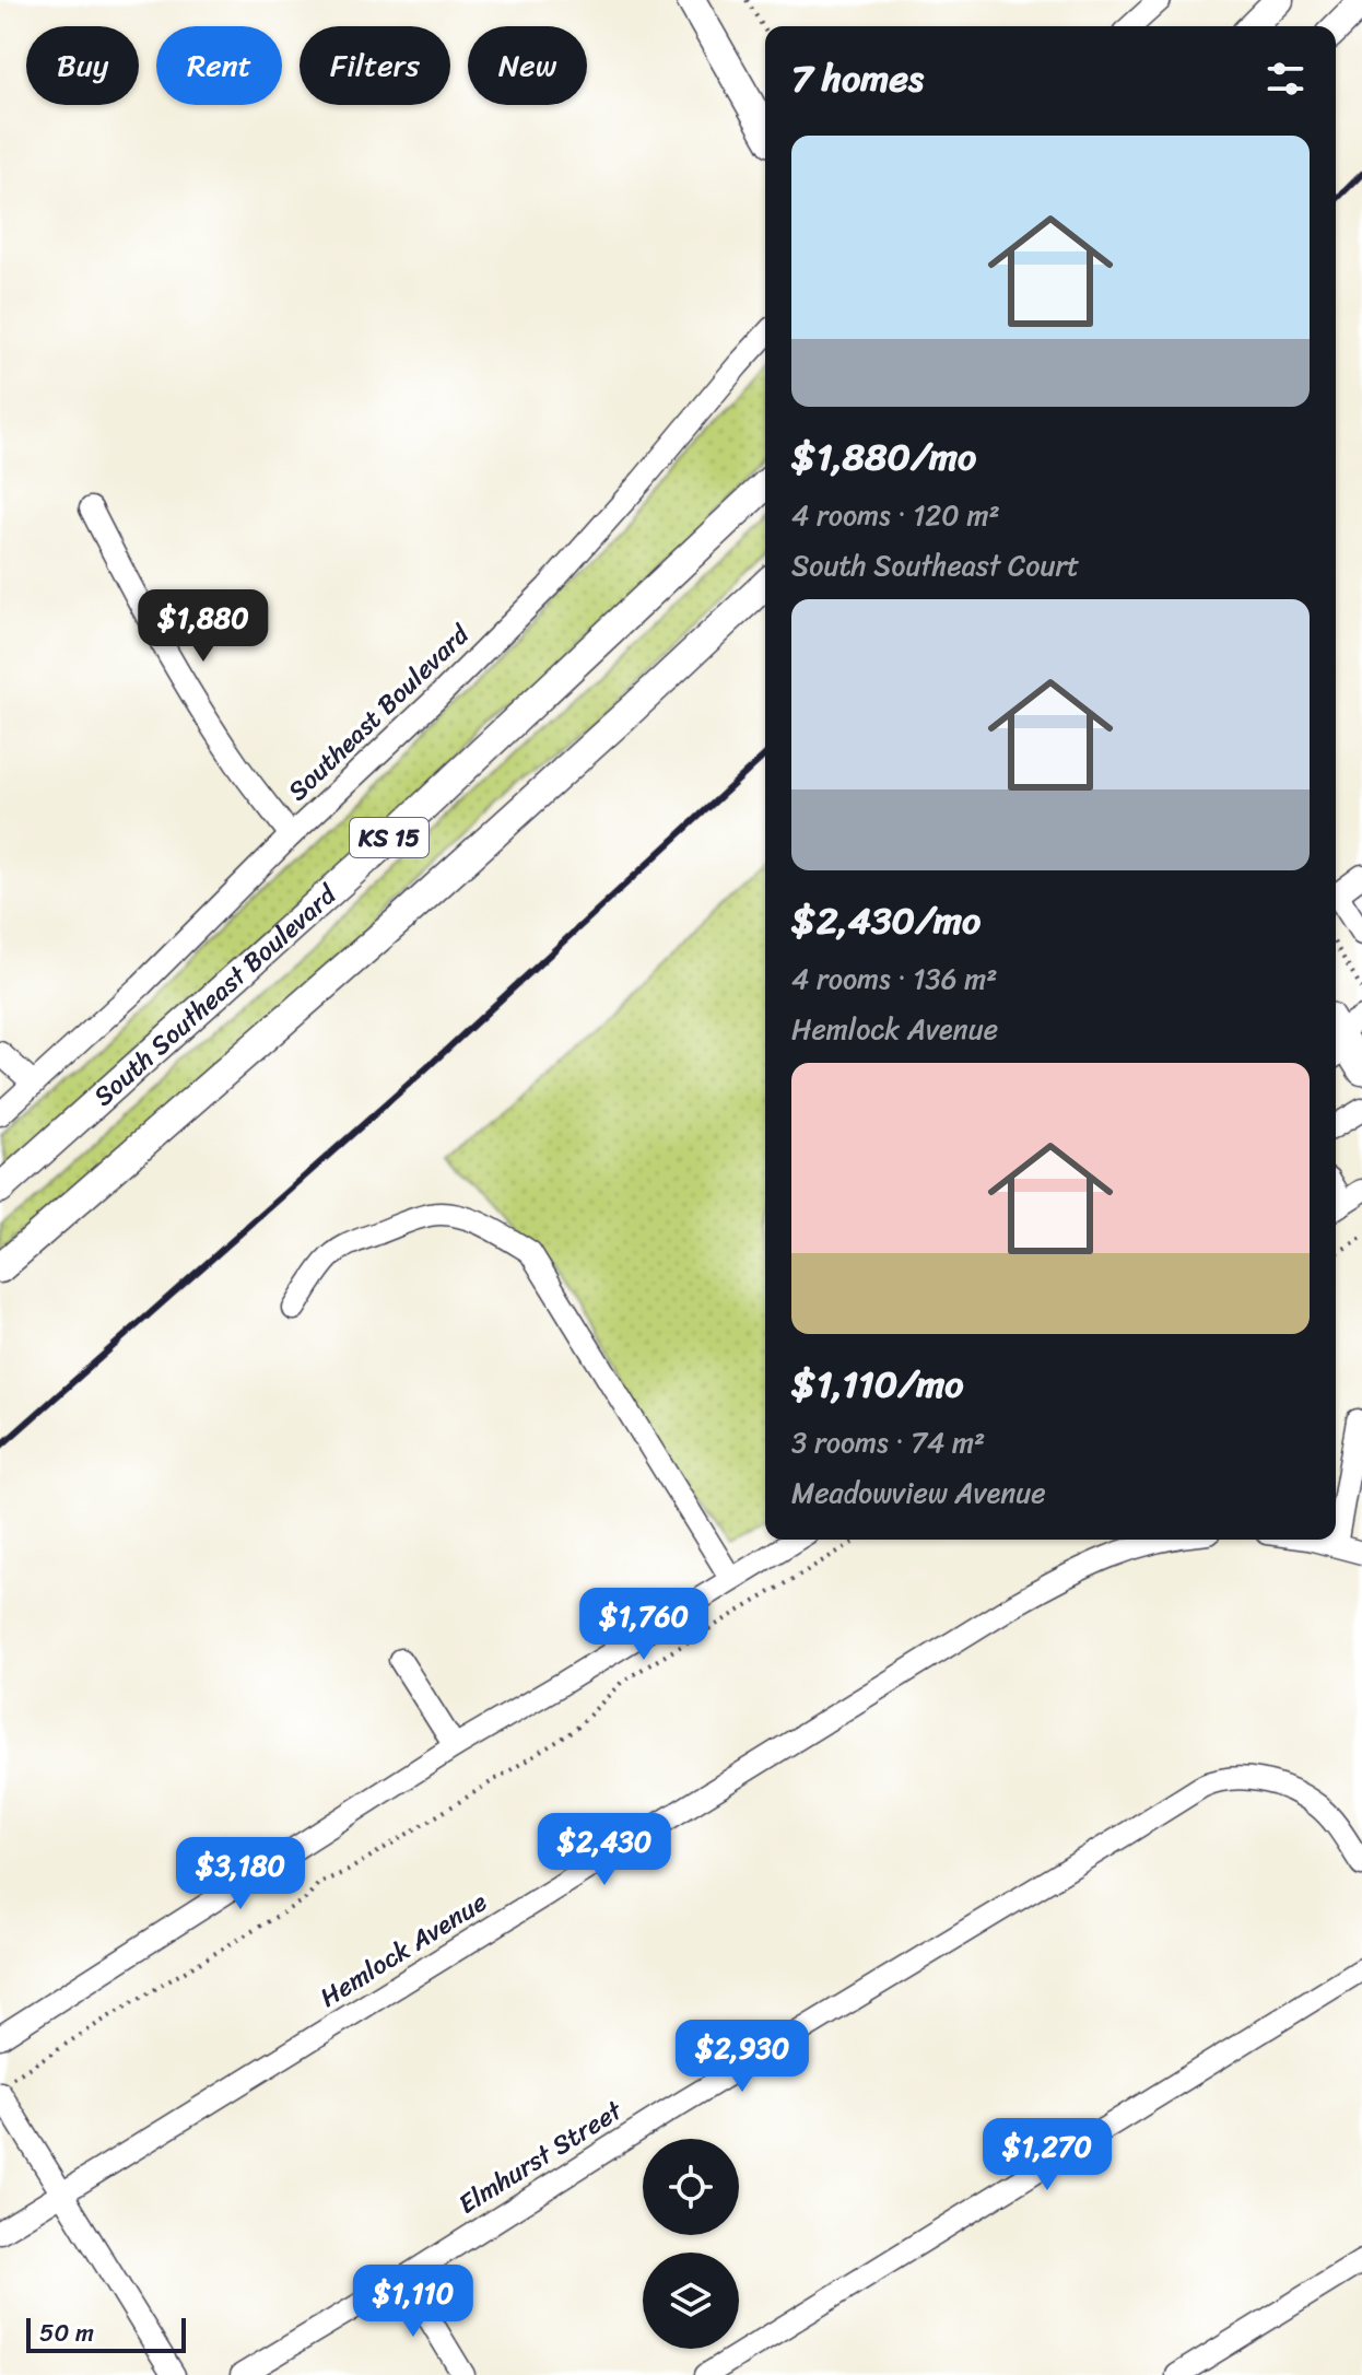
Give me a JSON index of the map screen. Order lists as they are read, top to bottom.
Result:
{
  "streets": {
    "main road": ["KS 15", "South Southeast Boulevard"],
    "street": ["Southeast Boulevard", "Hemlock Avenue", "Elmhurst Street"]
  },
  "scale_bar": "50 m",
  "page": {
    "chip": [
      "Buy",
      "Rent",
      "Filters",
      "New"
    ],
    "heading": "7 homes",
    "list": [
      {
        "name": "$1,880/mo",
        "note": "4 rooms · 120 m² · South Southeast Court"
      },
      {
        "name": "$2,430/mo",
        "note": "4 rooms · 136 m² · Hemlock Avenue"
      },
      {
        "name": "$1,110/mo",
        "note": "3 rooms · 74 m² · Meadowview Avenue"
      }
    ],
    "price": [
      "$1,880",
      "$1,760",
      "$2,430",
      "$3,180",
      "$2,930",
      "$1,270",
      "$1,110"
    ],
    "scale": "50 m"
  }
}
